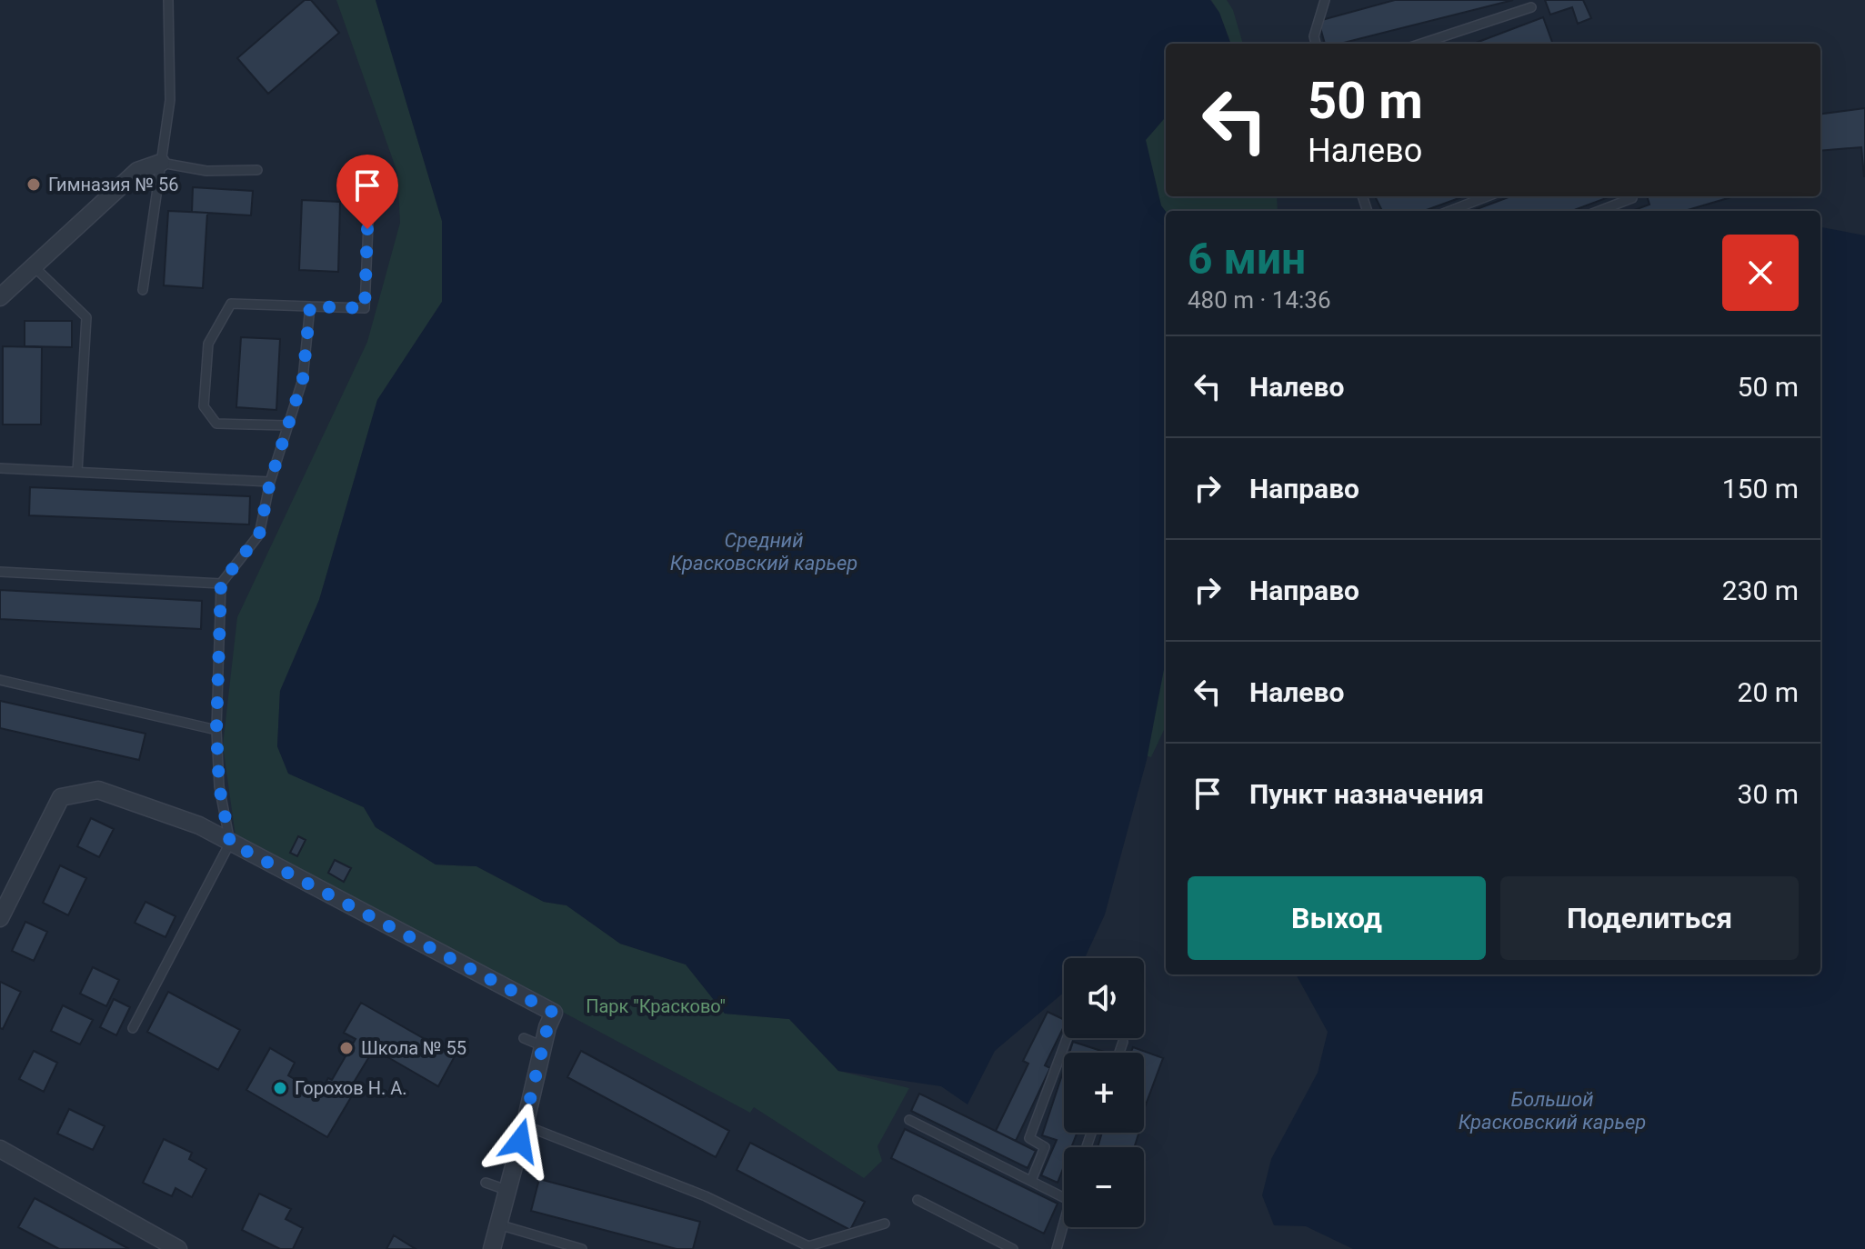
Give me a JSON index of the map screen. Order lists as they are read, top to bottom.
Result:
{
  "water": ["Средний Красковский карьер", "Большой Красковский карьер"],
  "parks": ["Парк \"Красково\""],
  "places": ["Гимназия № 56", "Школа № 55", "Горохов Н. А."],
  "page": {
    "turn": ["50 m", "Налево"],
    "heading": ["6 мин", "480 m · 14:36"],
    "list": [
      {
        "name": "Налево",
        "value": "50 m"
      },
      {
        "name": "Направо",
        "value": "150 m"
      },
      {
        "name": "Направо",
        "value": "230 m"
      },
      {
        "name": "Налево",
        "value": "20 m"
      },
      {
        "name": "Пункт назначения",
        "value": "30 m"
      }
    ],
    "buttons": ["Выход", "Поделиться"],
    "map_buttons": ["+", "−"]
  }
}
